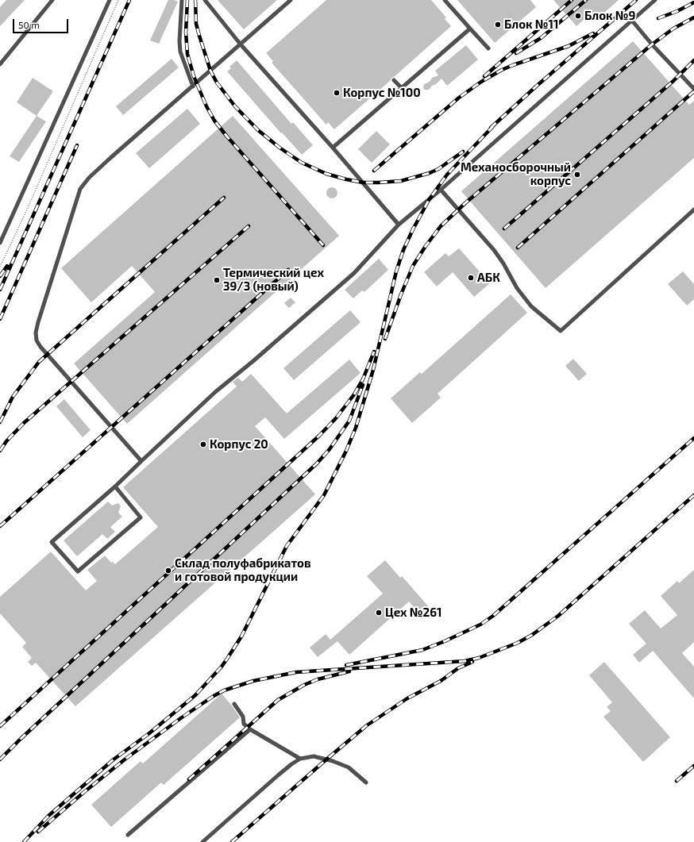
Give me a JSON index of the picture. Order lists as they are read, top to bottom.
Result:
{
  "places": [
    "Блок №9",
    "Блок №11",
    "Корпус №100",
    "Механосборочный корпус",
    "АБК",
    "Термический цех 39/3 (новый)",
    "Корпус 20",
    "Склад полуфабрикатов и готовой продукции",
    "Цех №261"
  ],
  "scale_bar": "50 m"
}
